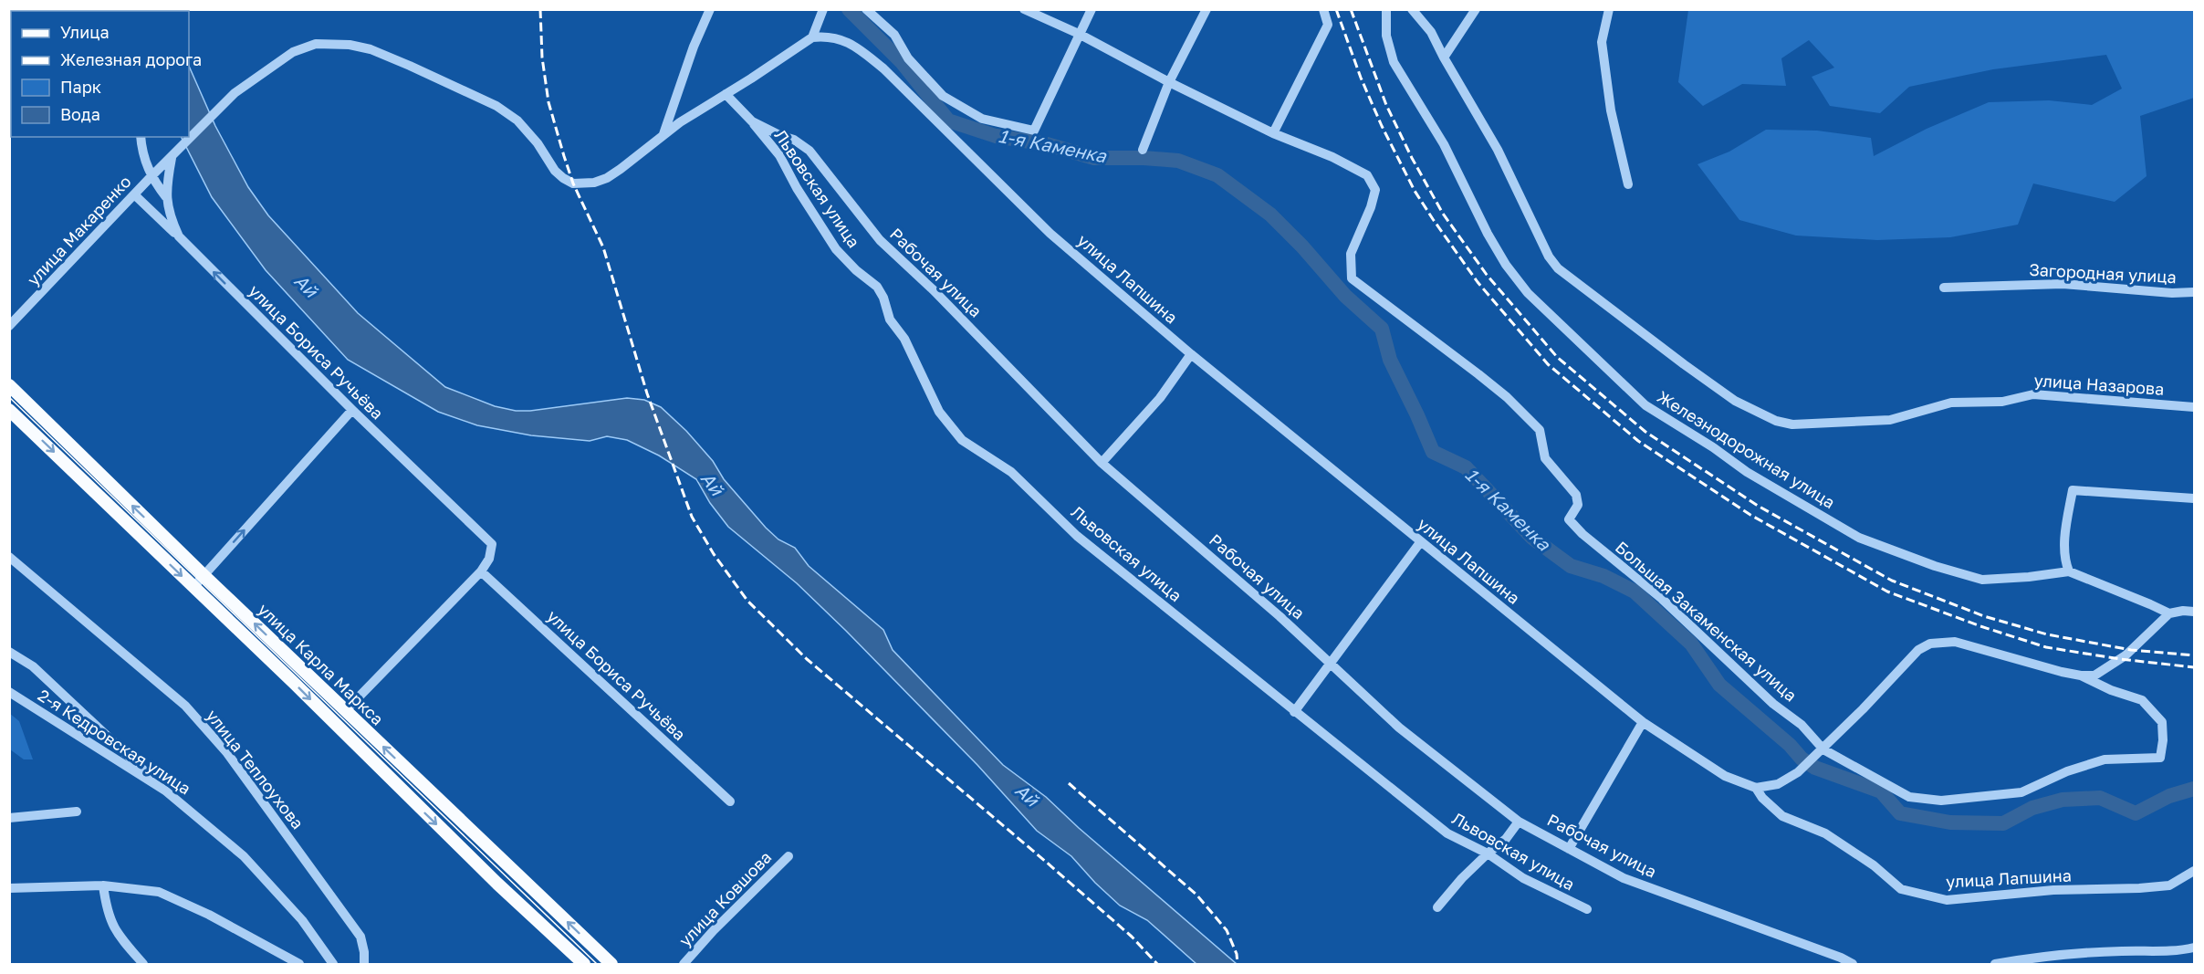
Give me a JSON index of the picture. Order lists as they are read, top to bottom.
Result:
{
  "streets": {
    "main road": ["улица Карла Маркса"],
    "street": [
      "Львовская улица",
      "улица Макаренко",
      "Рабочая улица",
      "Загородная улица",
      "улица Лапшина",
      "улица Бориса Ручьёва",
      "улица Назарова",
      "Железнодорожная улица",
      "Большая Закаменская улица",
      "2-я Кедровская улица",
      "улица Теплоухова",
      "улица Ковшова"
    ]
  },
  "crossings": [
    ["Львовская улица", "Рабочая улица"],
    ["улица Макаренко", "Рабочая улица"],
    ["улица Макаренко", "улица Лапшина"],
    ["улица Макаренко", "улица Бориса Ручьёва"]
  ],
  "water": ["1-я Каменка", "Ай"],
  "legend": [
    "Улица",
    "Железная дорога",
    "Парк",
    "Вода"
  ]
}
